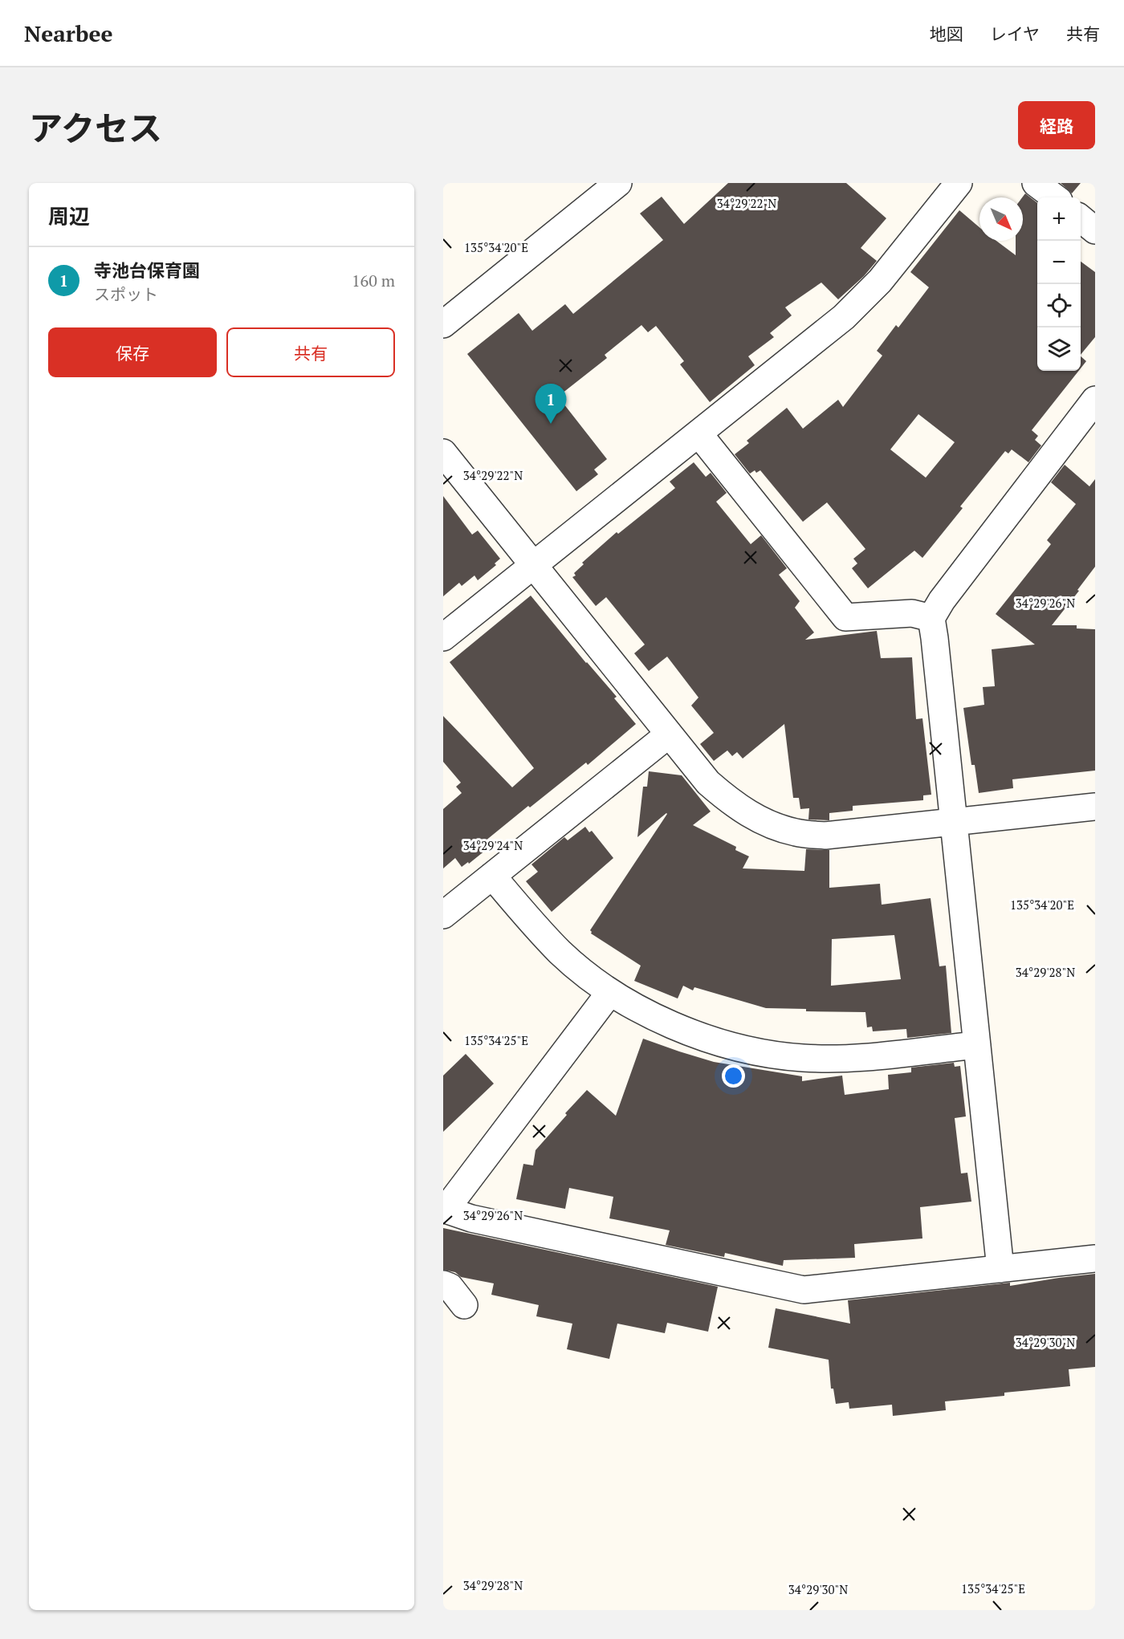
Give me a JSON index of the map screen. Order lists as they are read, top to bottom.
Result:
{
  "north": "bottom right",
  "page": {
    "header": "Nearbee",
    "nav": ["地図", "レイヤ", "共有"],
    "title": "アクセス",
    "buttons": [
      "経路",
      ["保存", "共有"]
    ],
    "heading": "周辺",
    "map_buttons": ["+", "−"],
    "list": [
      {
        "mark": "1",
        "name": "寺池台保育園",
        "note": "スポット",
        "value": "160 m"
      }
    ],
    "pins": "1"
  },
  "coordinates": [
    "34°29'22\"N",
    "135°34'20\"E",
    "34°29'26\"N",
    "34°29'24\"N",
    "34°29'28\"N",
    "135°34'25\"E",
    "34°29'30\"N"
  ]
}
